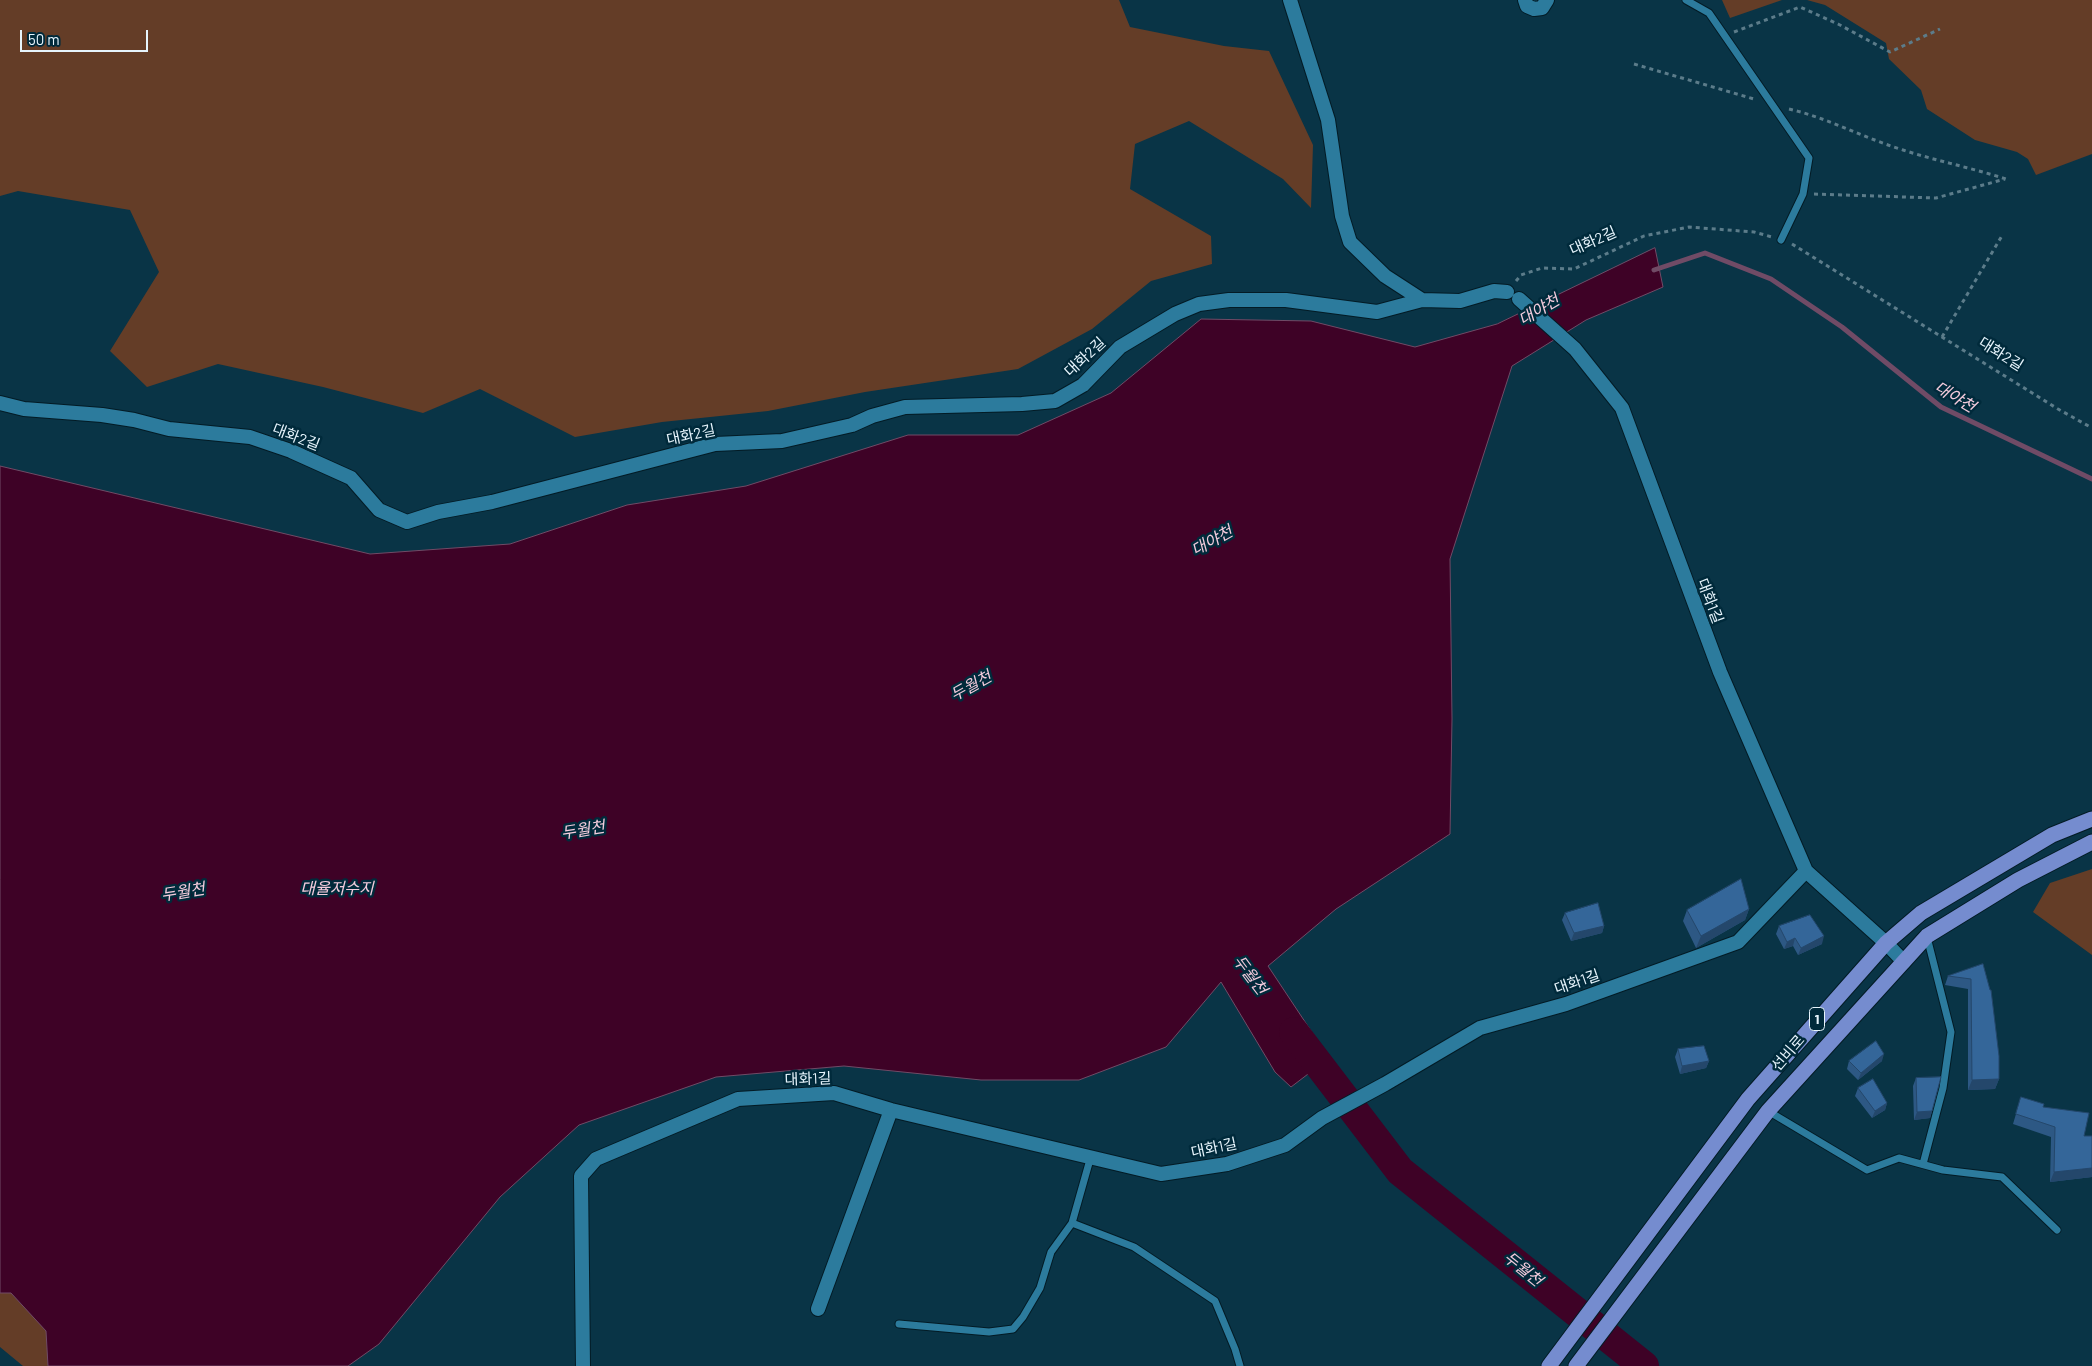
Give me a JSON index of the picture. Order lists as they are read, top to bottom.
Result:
{
  "streets": {
    "main road": ["1", "선비로"],
    "street": ["대화2길", "대화1길"]
  },
  "crossings": [
    ["대화2길", "대화1길"],
    ["대화1길", "선비로"]
  ],
  "water": ["대야천", "두월천", "대율저수지"],
  "scale_bar": "50 m"
}
